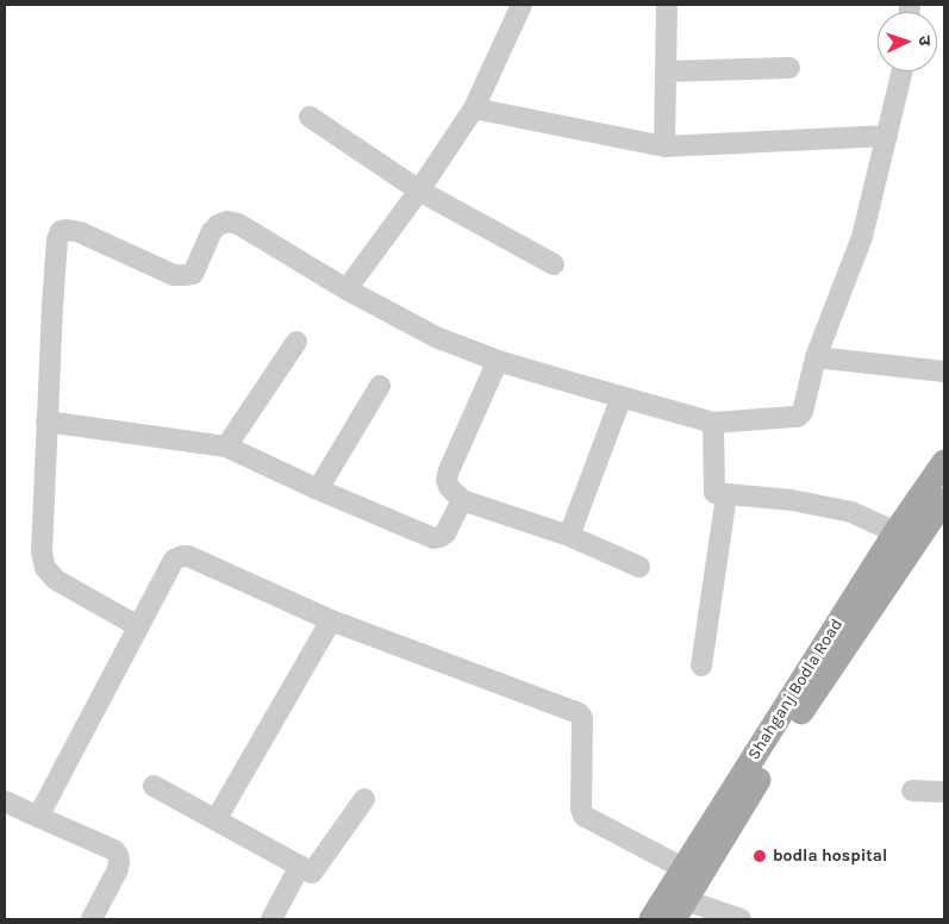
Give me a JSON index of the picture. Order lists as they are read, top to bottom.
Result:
{
  "streets": {
    "main road": ["Shahganj Bodla Road"]
  },
  "places": ["bodla hospital"],
  "north": "right"
}
